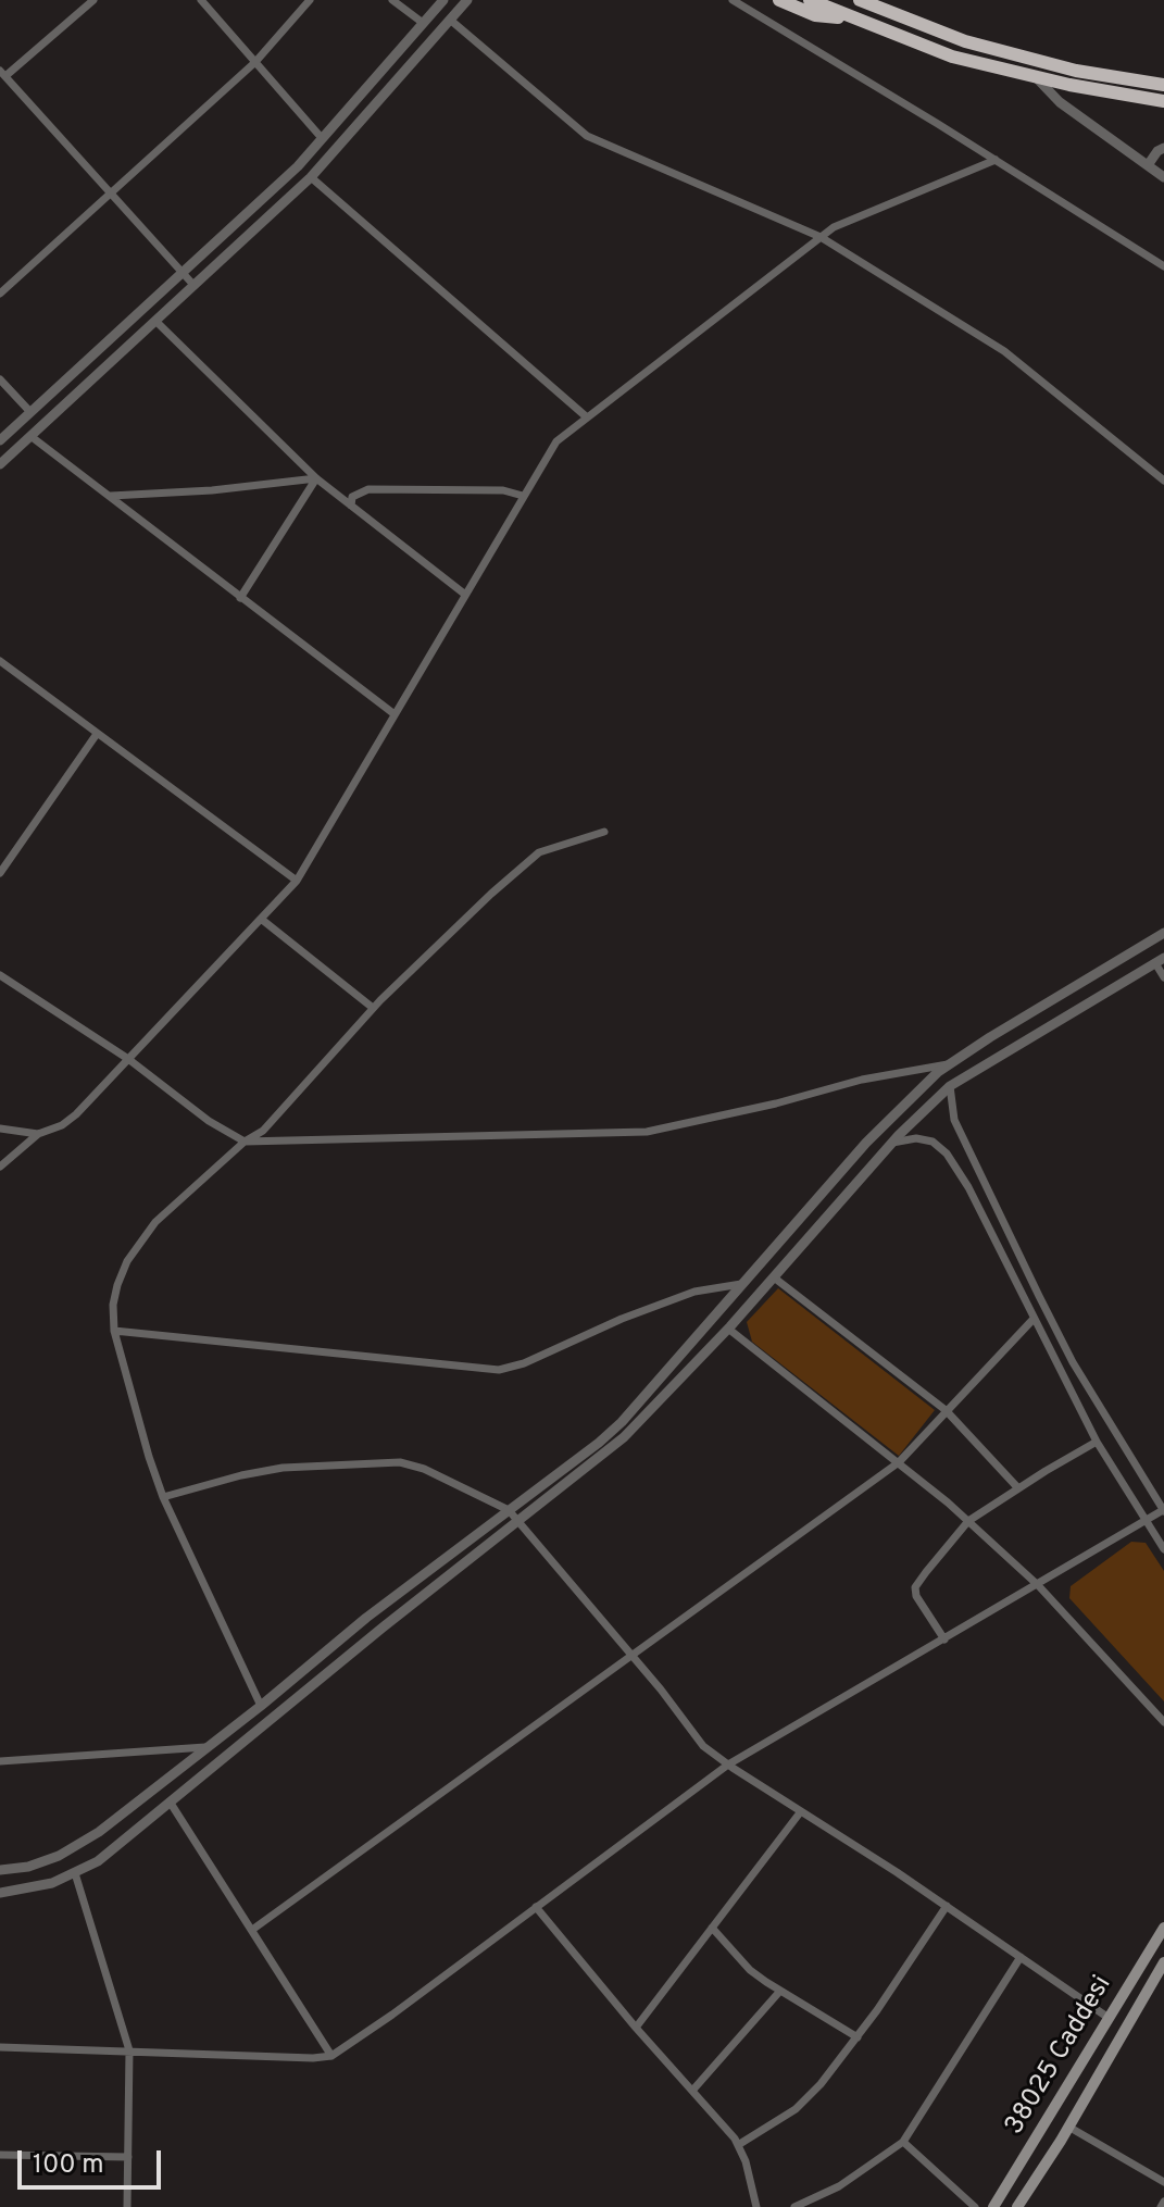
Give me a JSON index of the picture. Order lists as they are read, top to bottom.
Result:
{
  "streets": {
    "main road": ["38025 Caddesi"]
  },
  "scale_bar": "100 m"
}
